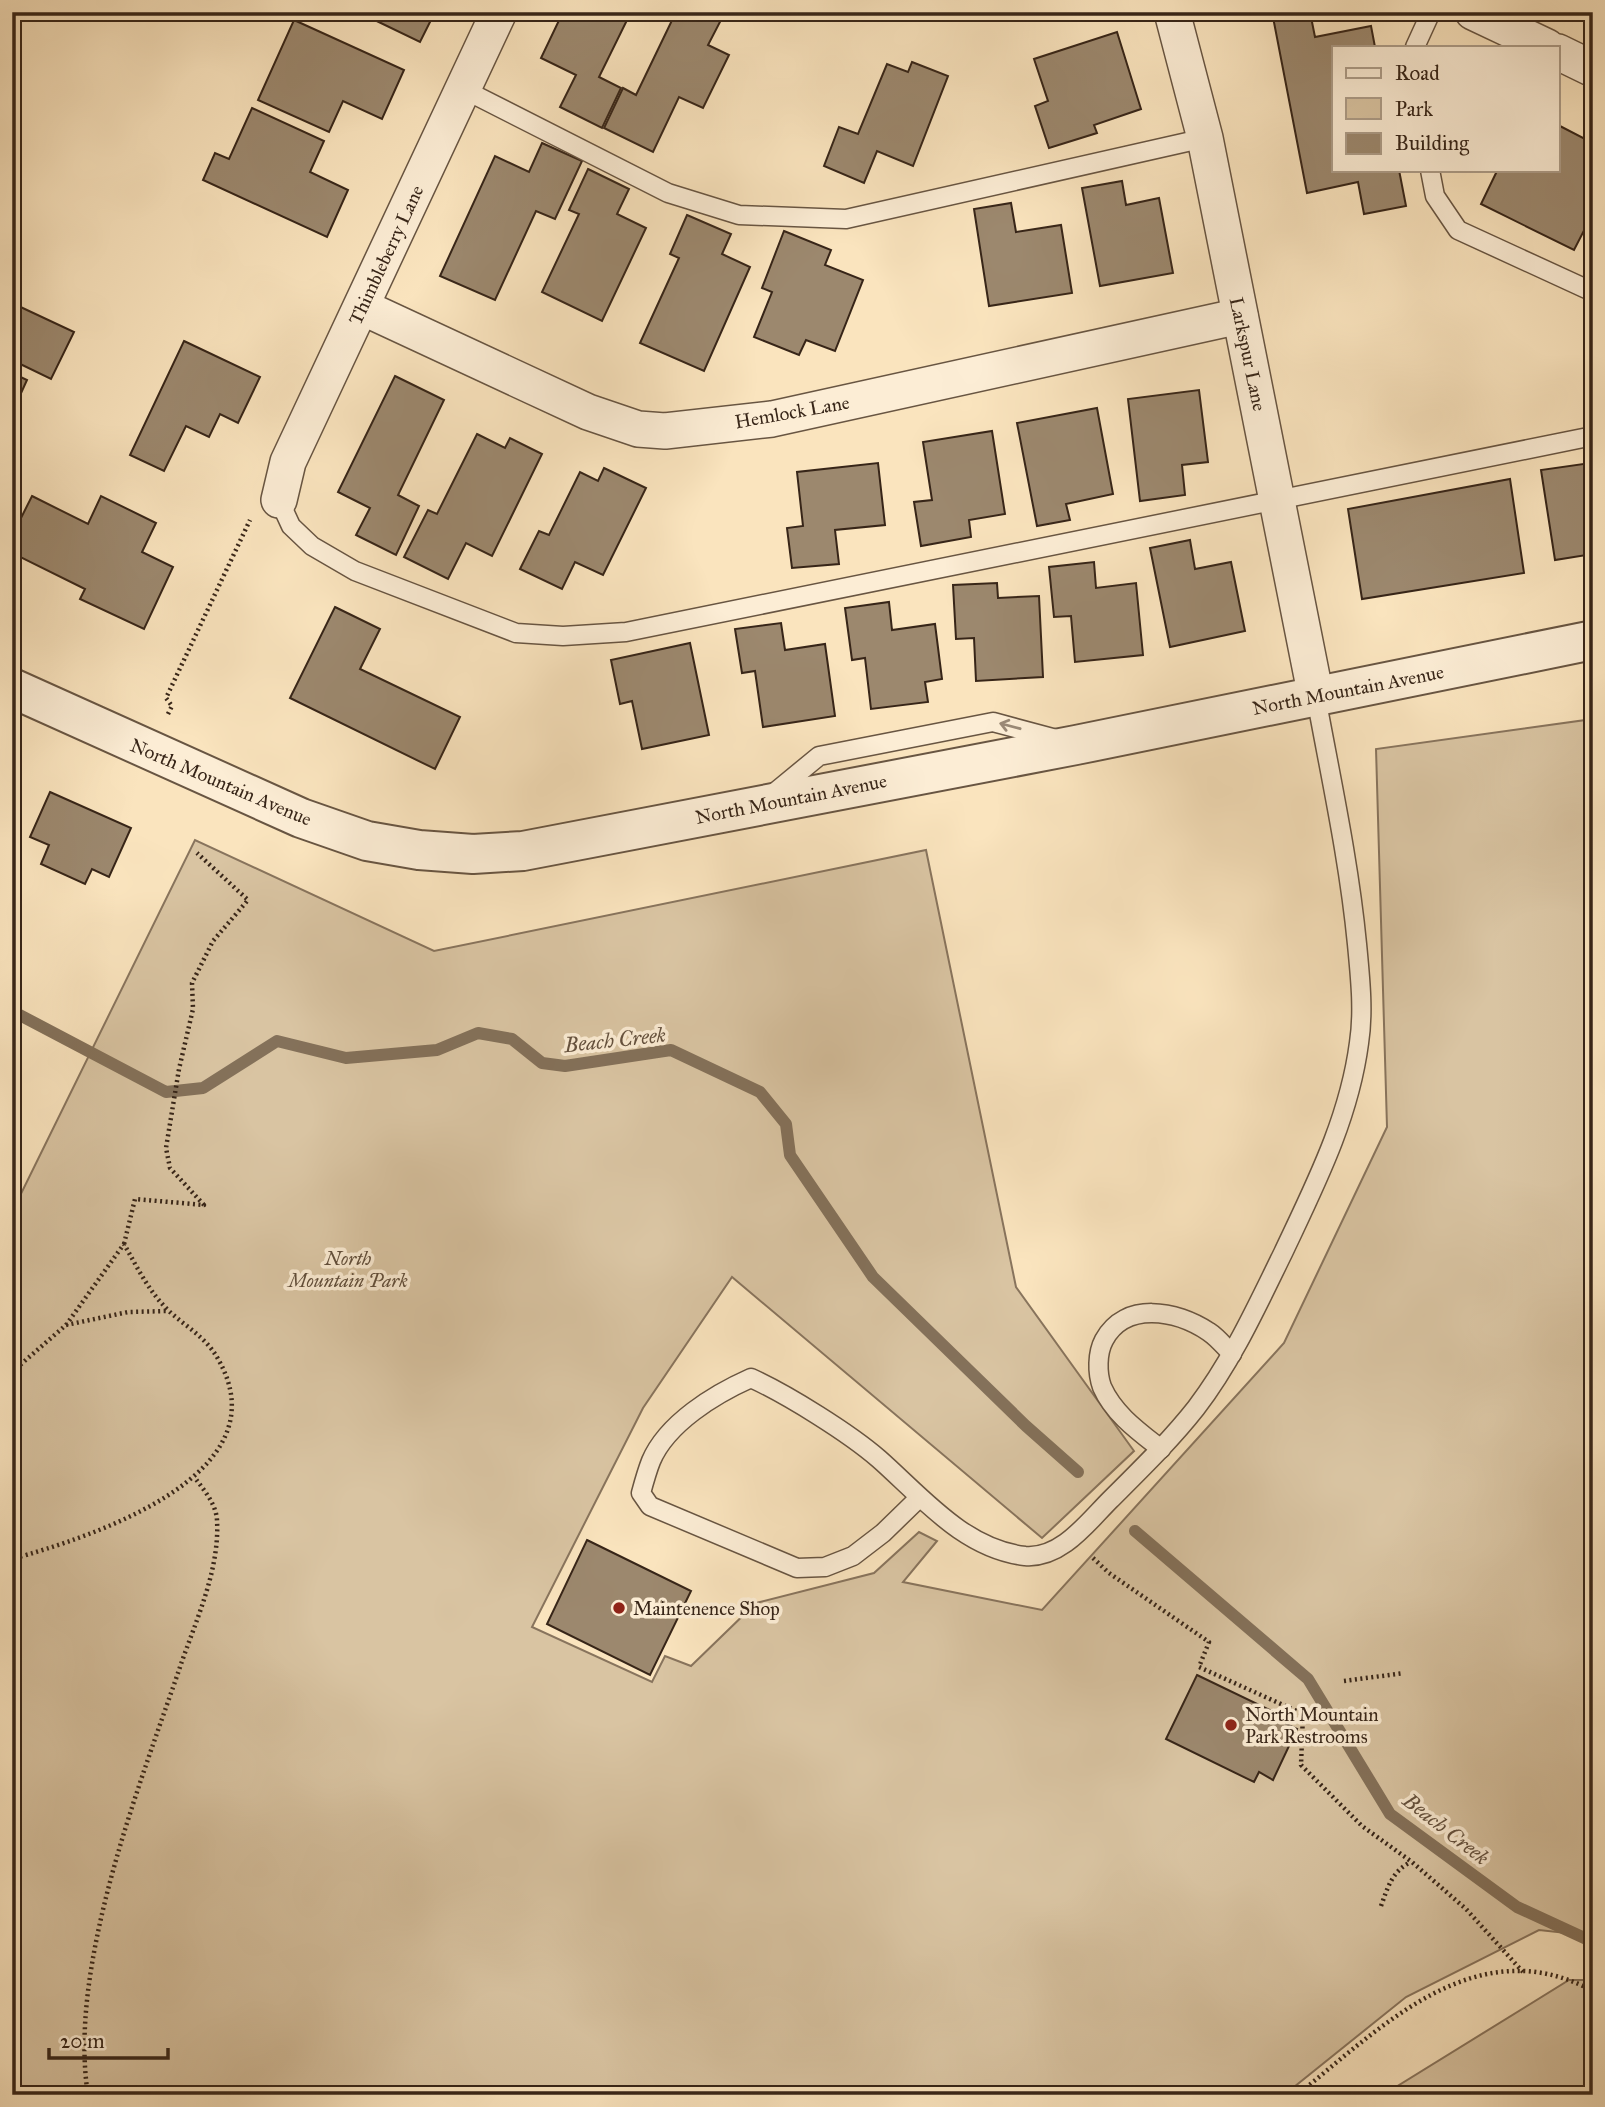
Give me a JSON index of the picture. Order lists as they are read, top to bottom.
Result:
{
  "streets": {
    "street": [
      "Thimbleberry Lane",
      "Larkspur Lane",
      "Hemlock Lane",
      "North Mountain Avenue"
    ]
  },
  "crossings": [
    ["Thimbleberry Lane", "Hemlock Lane"],
    ["Larkspur Lane", "Hemlock Lane"],
    ["Larkspur Lane", "North Mountain Avenue"]
  ],
  "water": ["Beach Creek"],
  "parks": ["North Mountain Park"],
  "places": ["Maintenence Shop", "North Mountain Park Restrooms"],
  "legend": ["Road", "Park", "Building"],
  "scale_bar": "20 m"
}
